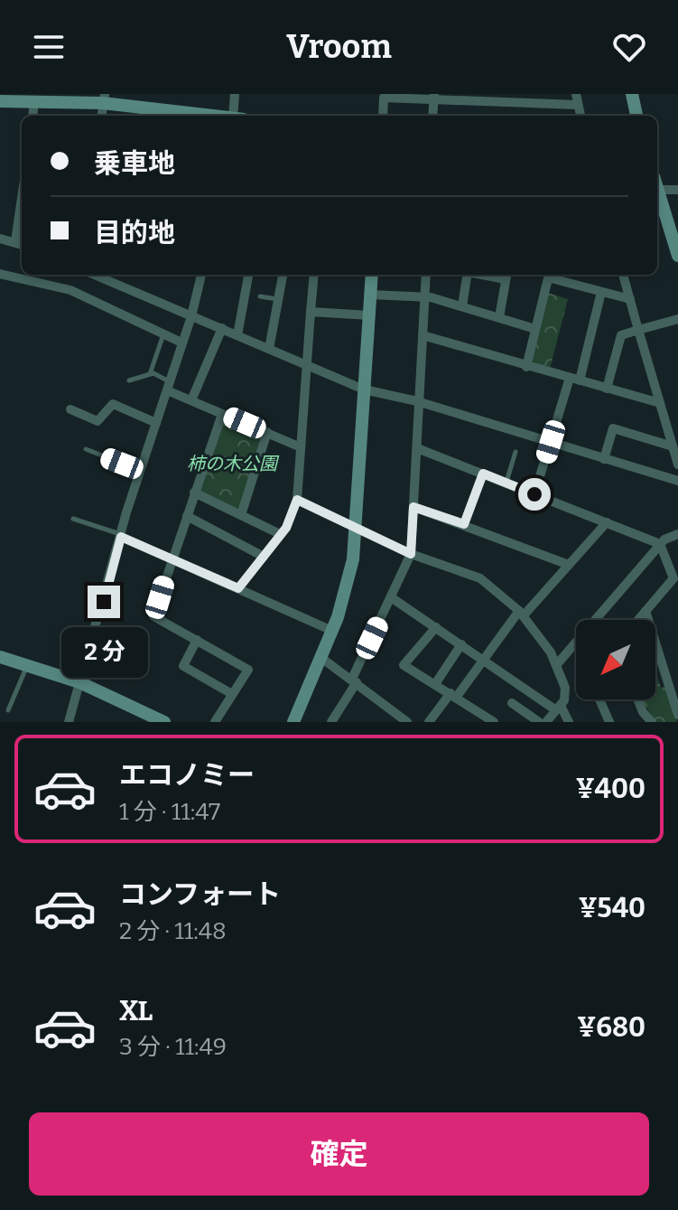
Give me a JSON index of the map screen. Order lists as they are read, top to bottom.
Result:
{
  "parks": ["柿の木公園"],
  "north": "bottom left",
  "page": {
    "header": "Vroom",
    "banner": ["乗車地", "目的地"],
    "bubble": "2 分",
    "list": [
      {
        "name": "エコノミー",
        "note": "1 分 · 11:47",
        "value": "¥400"
      },
      {
        "name": "コンフォート",
        "note": "2 分 · 11:48",
        "value": "¥540"
      },
      {
        "name": "XL",
        "note": "3 分 · 11:49",
        "value": "¥680"
      }
    ],
    "buttons": "確定"
  }
}
